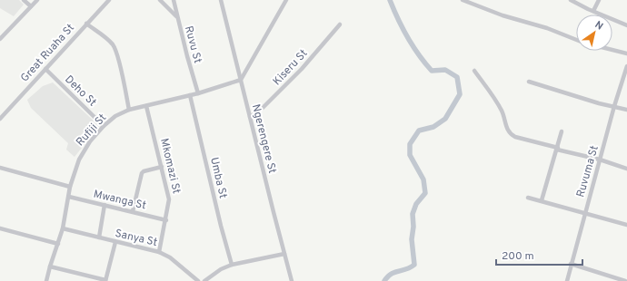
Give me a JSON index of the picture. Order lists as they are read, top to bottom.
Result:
{
  "streets": {
    "street": [
      "Ruvu St",
      "Great Ruaha St",
      "Kiseru St",
      "Deho St",
      "Rufiji St",
      "Ngerengere St",
      "Mkomazi St",
      "Ruvuma St",
      "Umba St",
      "Mwanga St",
      "Sanya St"
    ]
  },
  "crossings": [
    ["Ruvu St", "Rufiji St"],
    ["Great Ruaha St", "Deho St"],
    ["Kiseru St", "Ngerengere St"],
    ["Deho St", "Rufiji St"],
    ["Rufiji St", "Ngerengere St"],
    ["Rufiji St", "Mkomazi St"],
    ["Rufiji St", "Umba St"],
    ["Rufiji St", "Mwanga St"],
    ["Rufiji St", "Sanya St"],
    ["Mkomazi St", "Mwanga St"],
    ["Mkomazi St", "Sanya St"]
  ],
  "scale_bar": "200 m",
  "north": "top right"
}
